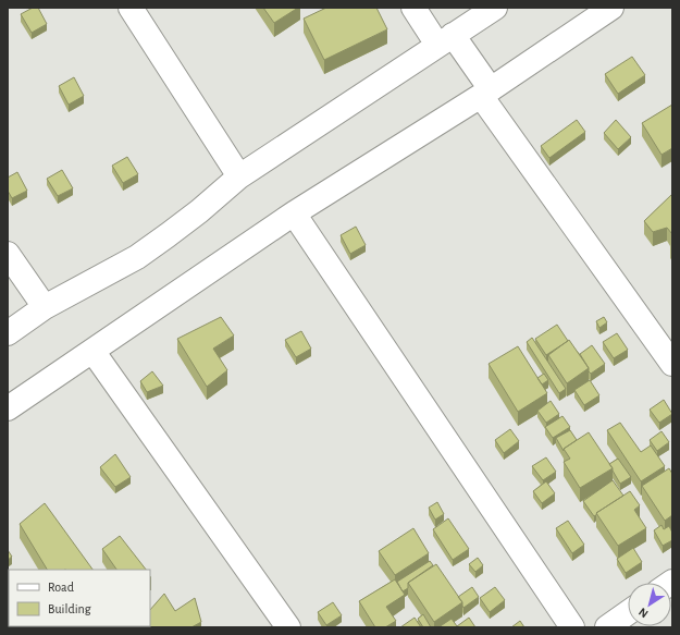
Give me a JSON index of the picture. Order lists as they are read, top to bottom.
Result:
{
  "legend": ["Road", "Building"],
  "north": "bottom left"
}
